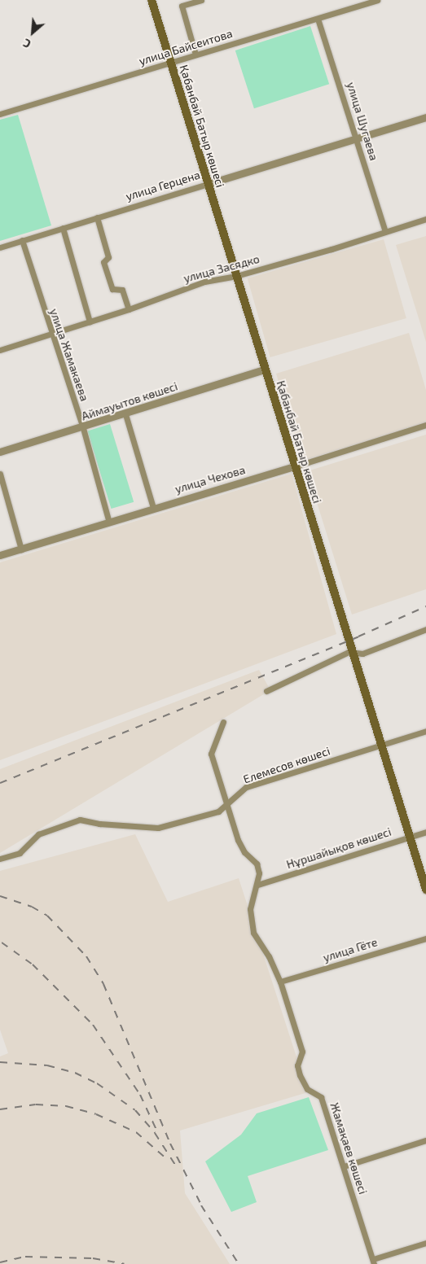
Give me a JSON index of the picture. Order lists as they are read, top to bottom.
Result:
{
  "streets": {
    "main road": ["Қабанбай Батыр көшесі"],
    "street": [
      "улица Байсеитова",
      "улица Шугаева",
      "улица Герцена",
      "улица Засядко",
      "улица Жамакаева",
      "Аймауытов көшесі",
      "улица Чехова",
      "Елемесов көшесі",
      "Нұршайықов көшесі",
      "улица Гёте",
      "Жамақаев көшесі"
    ]
  },
  "crossings": [
    ["улица Байсеитова", "улица Шугаева"],
    ["улица Байсеитова", "Қабанбай Батыр көшесі"],
    ["улица Шугаева", "улица Герцена"],
    ["улица Шугаева", "улица Засядко"],
    ["Қабанбай Батыр көшесі", "улица Герцена"],
    ["Қабанбай Батыр көшесі", "улица Засядко"],
    ["Қабанбай Батыр көшесі", "Аймауытов көшесі"],
    ["Қабанбай Батыр көшесі", "улица Чехова"],
    ["Қабанбай Батыр көшесі", "Елемесов көшесі"],
    ["Қабанбай Батыр көшесі", "Нұршайықов көшесі"],
    ["улица Герцена", "улица Жамакаева"],
    ["улица Засядко", "улица Жамакаева"],
    ["улица Жамакаева", "Аймауытов көшесі"],
    ["улица Жамакаева", "улица Чехова"],
    ["Елемесов көшесі", "Жамақаев көшесі"],
    ["Нұршайықов көшесі", "Жамақаев көшесі"],
    ["улица Гёте", "Жамақаев көшесі"]
  ],
  "north": "bottom left"
}
